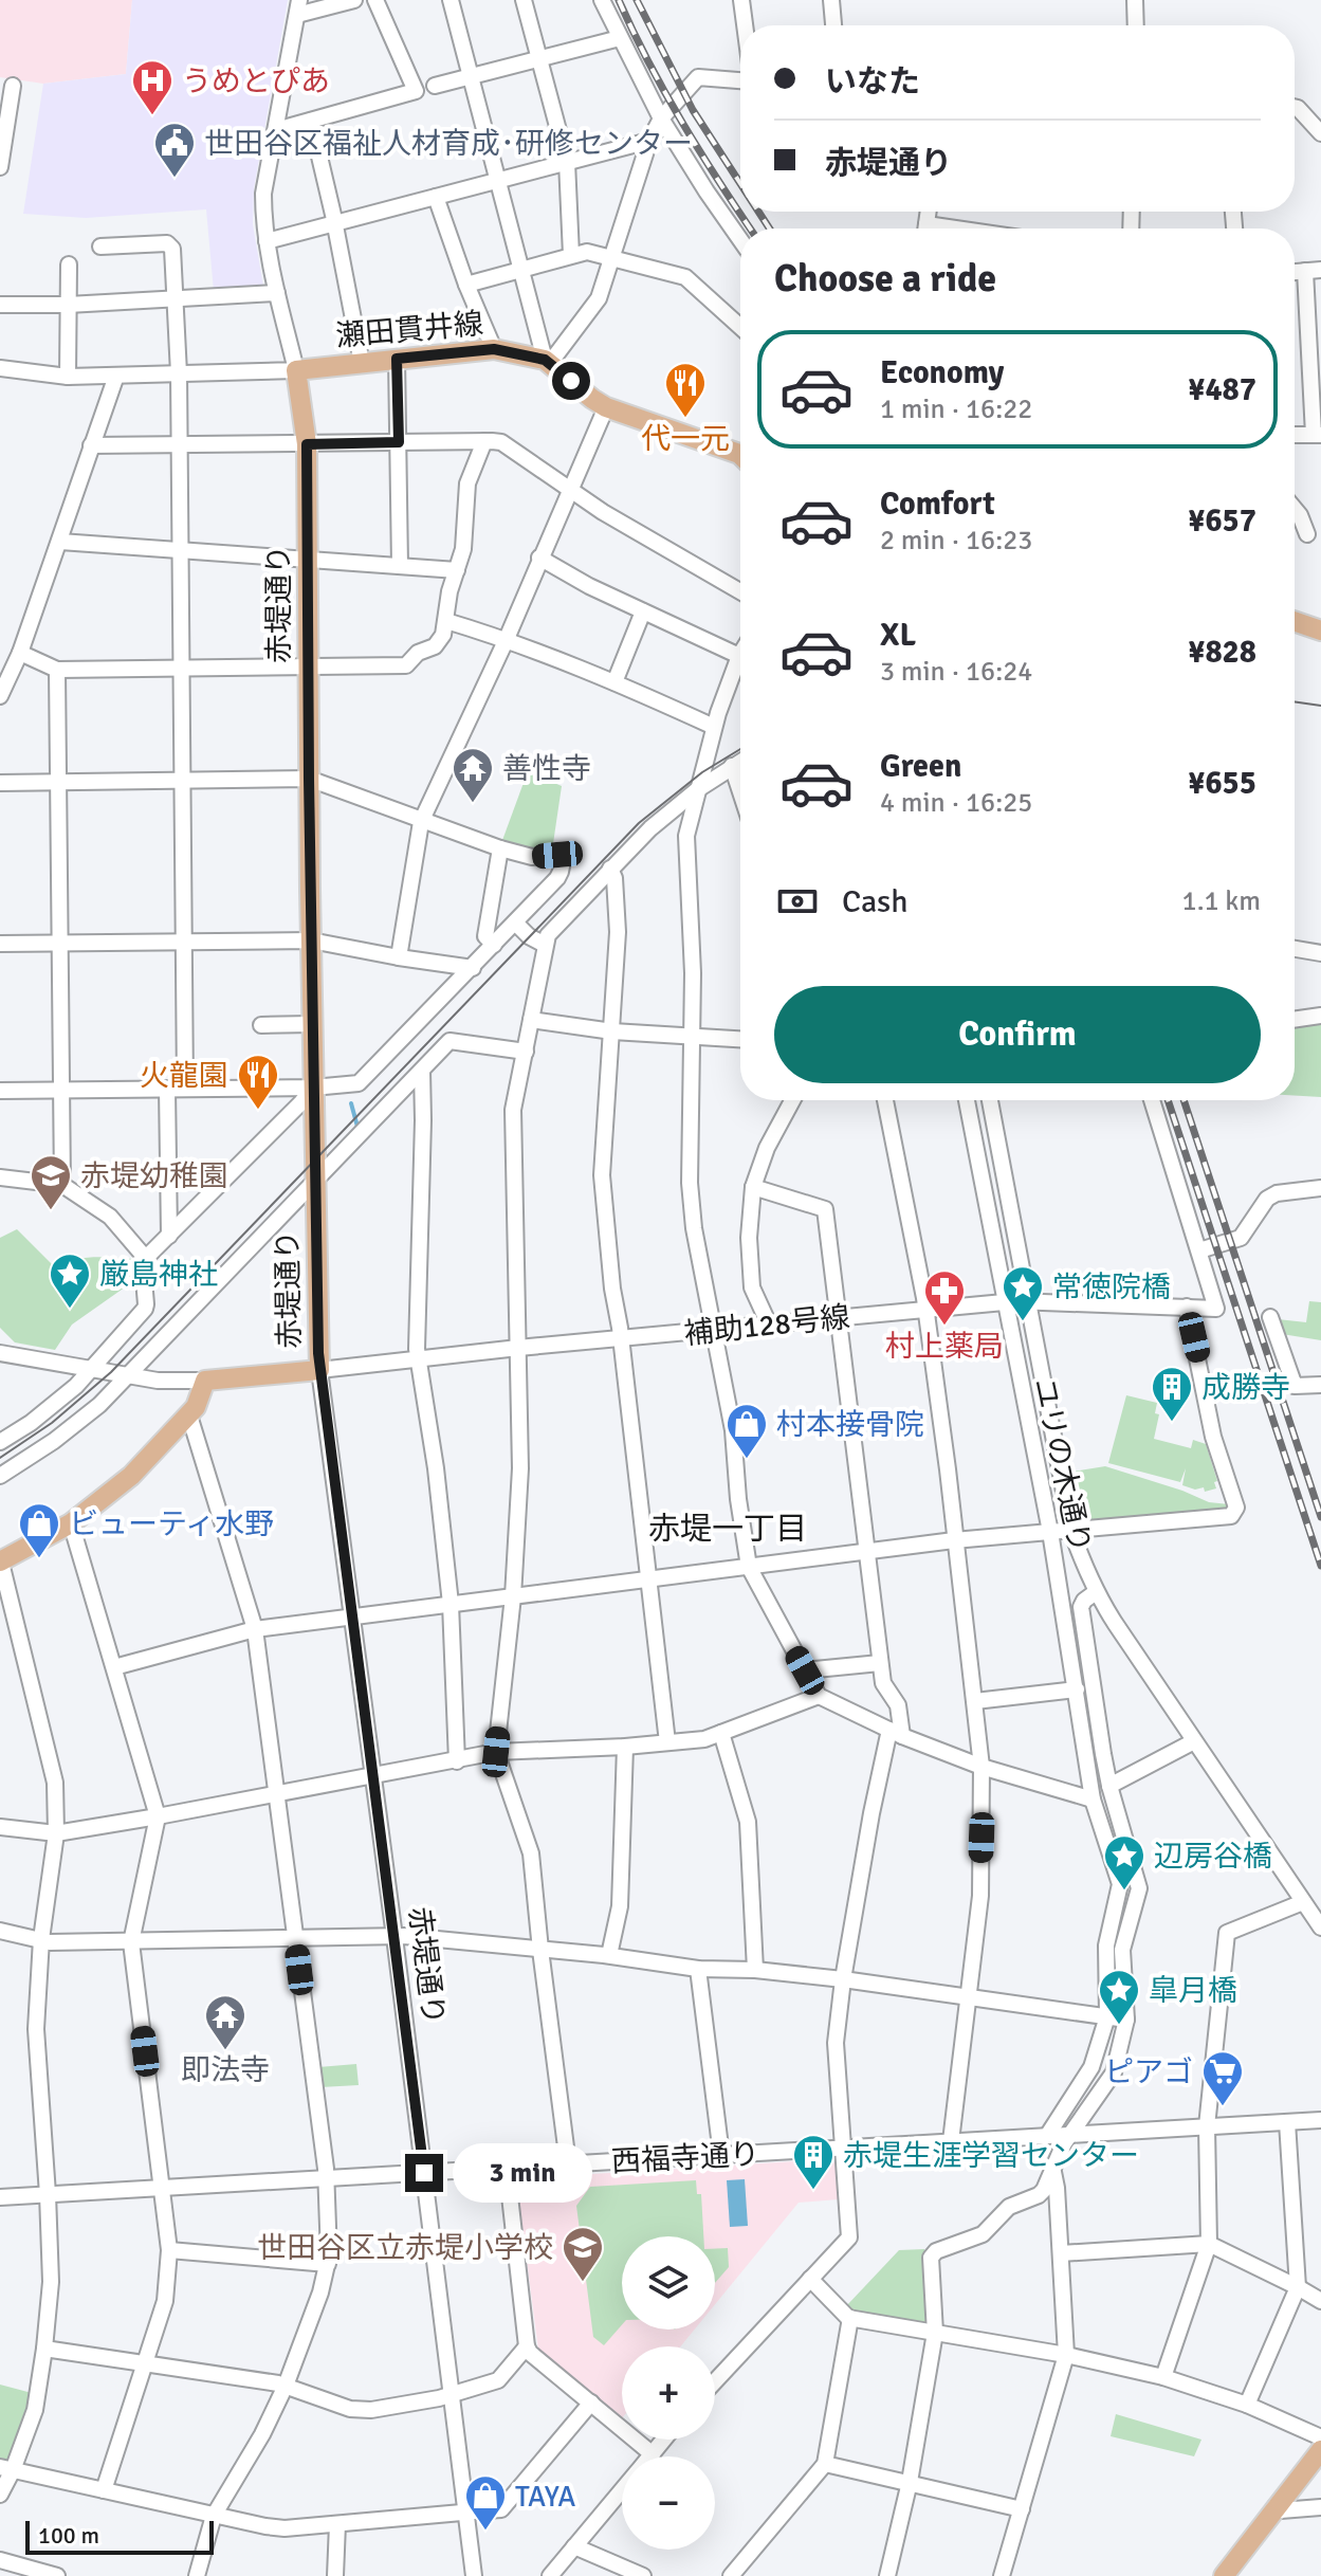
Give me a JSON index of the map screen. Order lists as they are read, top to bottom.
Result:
{
  "streets": {
    "main road": ["瀬田貫井線", "赤堤通り"],
    "street": ["補助128号線", "ユリの木通り", "西福寺通り"]
  },
  "crossings": [
    ["瀬田貫井線", "赤堤通り"],
    ["赤堤通り", "補助128号線"],
    ["赤堤通り", "西福寺通り"],
    ["補助128号線", "ユリの木通り"]
  ],
  "districts": ["赤堤一丁目"],
  "places": {
    "hospital": ["うめとぴあ"],
    "public building": ["世田谷区福祉人材育成･研修センター"],
    "restaurant": ["代一元", "火龍園"],
    "temple": ["善性寺", "即法寺"],
    "school or university": ["赤堤幼稚園", "世田谷区立赤堤小学校"],
    "place": [
      "厳島神社",
      "常徳院橋",
      "辺房谷橋",
      "皐月橋"
    ],
    "pharmacy": ["村上薬局"],
    "building": ["成勝寺", "赤堤生涯学習センター"],
    "shop": ["村本接骨院", "ビューティ水野", "TAYA"],
    "supermarket": ["ピアゴ"]
  },
  "scale_bar": "100 m",
  "page": {
    "banner": ["いなた", "赤堤通り"],
    "heading": "Choose a ride",
    "list": [
      {
        "name": "Economy",
        "note": "1 min · 16:22",
        "value": "¥487"
      },
      {
        "name": "Comfort",
        "note": "2 min · 16:23",
        "value": "¥657"
      },
      {
        "name": "XL",
        "note": "3 min · 16:24",
        "value": "¥828"
      },
      {
        "name": "Green",
        "note": "4 min · 16:25",
        "value": "¥655"
      }
    ],
    "pay": ["Cash", "1.1 km"],
    "buttons": "Confirm",
    "bubble": "3 min",
    "map_buttons": ["+", "−"],
    "scale": "100 m"
  }
}
